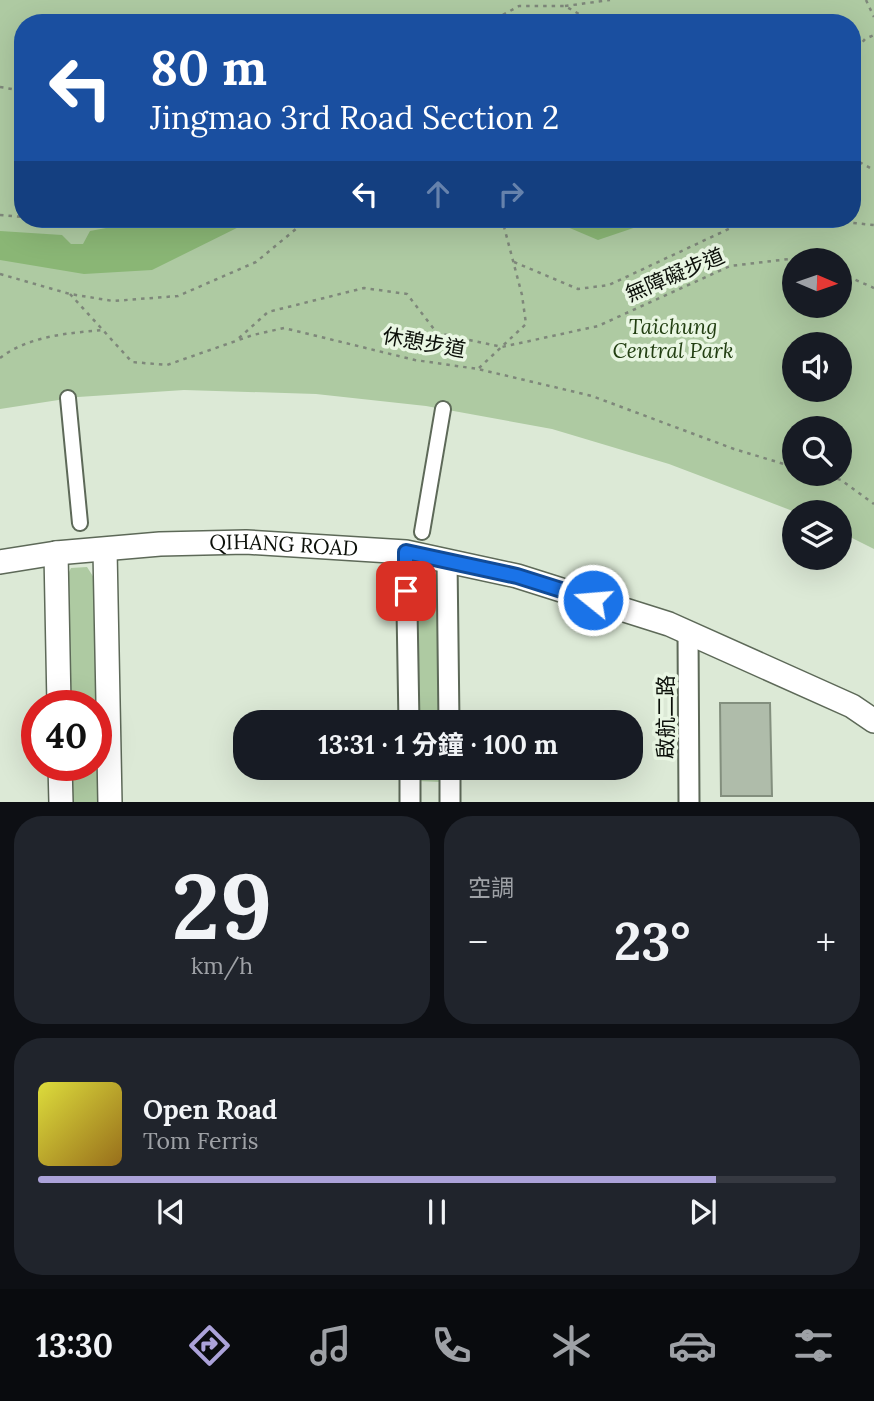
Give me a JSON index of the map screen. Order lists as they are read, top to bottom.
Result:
{
  "streets": {
    "street": ["QIHANG ROAD", "啟航二路"],
    "path": ["無障礙步道", "休憩步道"]
  },
  "crossings": [
    ["無障礙步道", "休憩步道"],
    ["QIHANG ROAD", "啟航二路"]
  ],
  "parks": ["Taichung Central Park"],
  "north": "right",
  "page": {
    "turn": ["80 m", "Jingmao 3rd Road Section 2"],
    "limit": "40",
    "trip": "13:31 · 1 分鐘 · 100 m",
    "tile": [
      ["29", "km/h"],
      "空調"
    ],
    "heat": ["−", "23°", "+"],
    "song": ["Open Road", "Tom Ferris"],
    "tabs": "13:30"
  }
}
